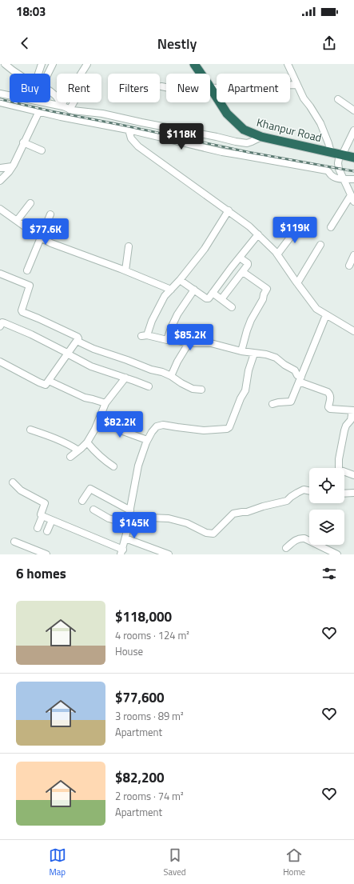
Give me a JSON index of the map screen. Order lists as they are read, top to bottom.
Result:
{
  "streets": {
    "highway": ["Khanpur Road"]
  },
  "page": {
    "status": "18:03",
    "header": "Nestly",
    "chip": [
      "Buy",
      "Rent",
      "Filters",
      "New",
      "Apartment"
    ],
    "price": [
      "$118K",
      "$119K",
      "$77.6K",
      "$85.2K",
      "$82.2K",
      "$145K"
    ],
    "heading": "6 homes",
    "list": [
      {
        "name": "$118,000",
        "note": "4 rooms · 124 m² · House"
      },
      {
        "name": "$77,600",
        "note": "3 rooms · 89 m² · Apartment"
      },
      {
        "name": "$82,200",
        "note": "2 rooms · 74 m² · Apartment"
      }
    ],
    "tabs": ["Map", "Saved", "Home"]
  }
}
